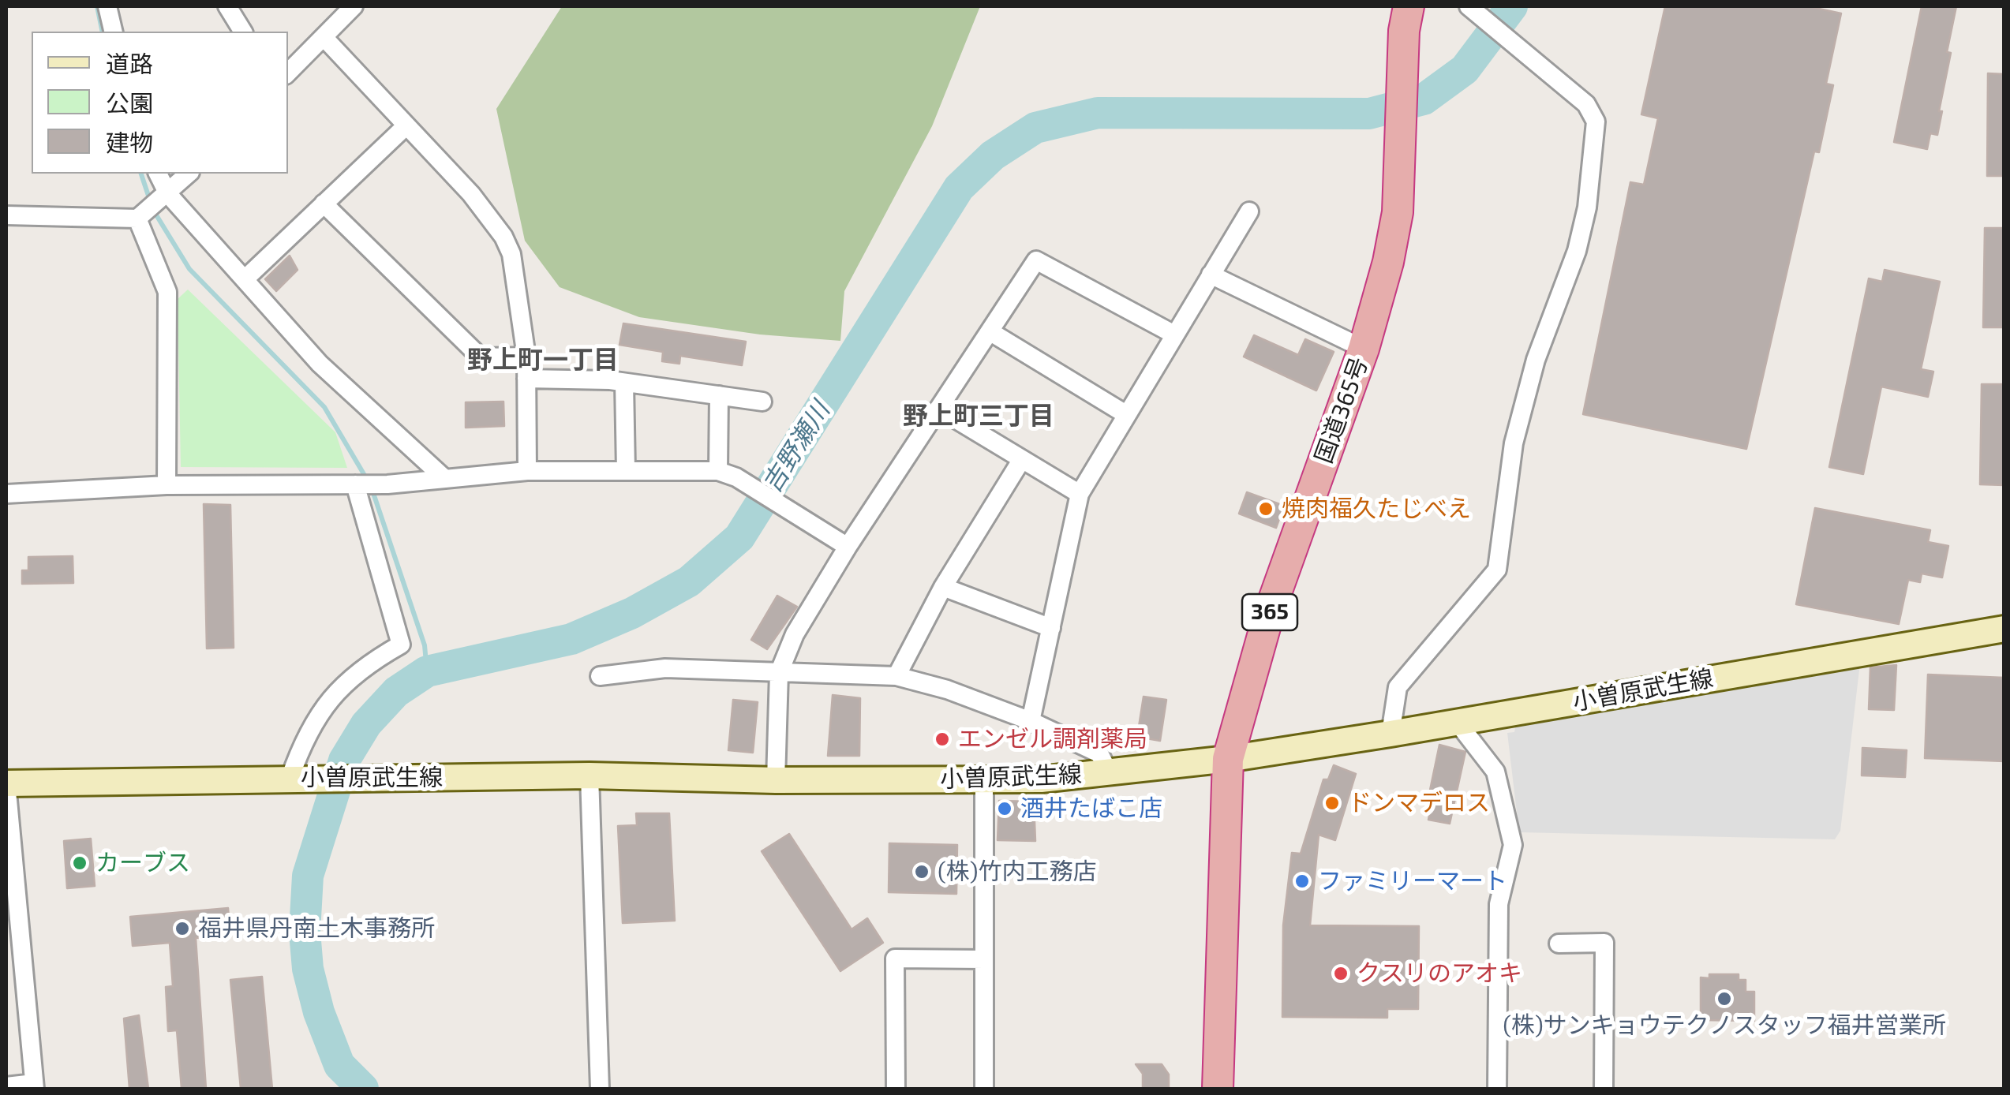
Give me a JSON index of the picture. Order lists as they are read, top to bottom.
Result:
{
  "streets": {
    "highway": ["国道365号", "365"],
    "main road": ["小曽原武生線"]
  },
  "crossings": [
    ["国道365号", "小曽原武生線"]
  ],
  "districts": ["野上町一丁目", "野上町三丁目"],
  "water": ["吉野瀬川"],
  "places": [
    "焼肉福久たじべえ",
    "エンゼル調剤薬局",
    "ドンマデロス",
    "酒井たばこ店",
    "カーブス",
    "(株)竹内工務店",
    "ファミリーマート",
    "福井県丹南土木事務所",
    "クスリのアオキ",
    "(株)サンキョウテクノスタッフ福井営業所"
  ],
  "legend": ["道路", "公園", "建物"]
}
